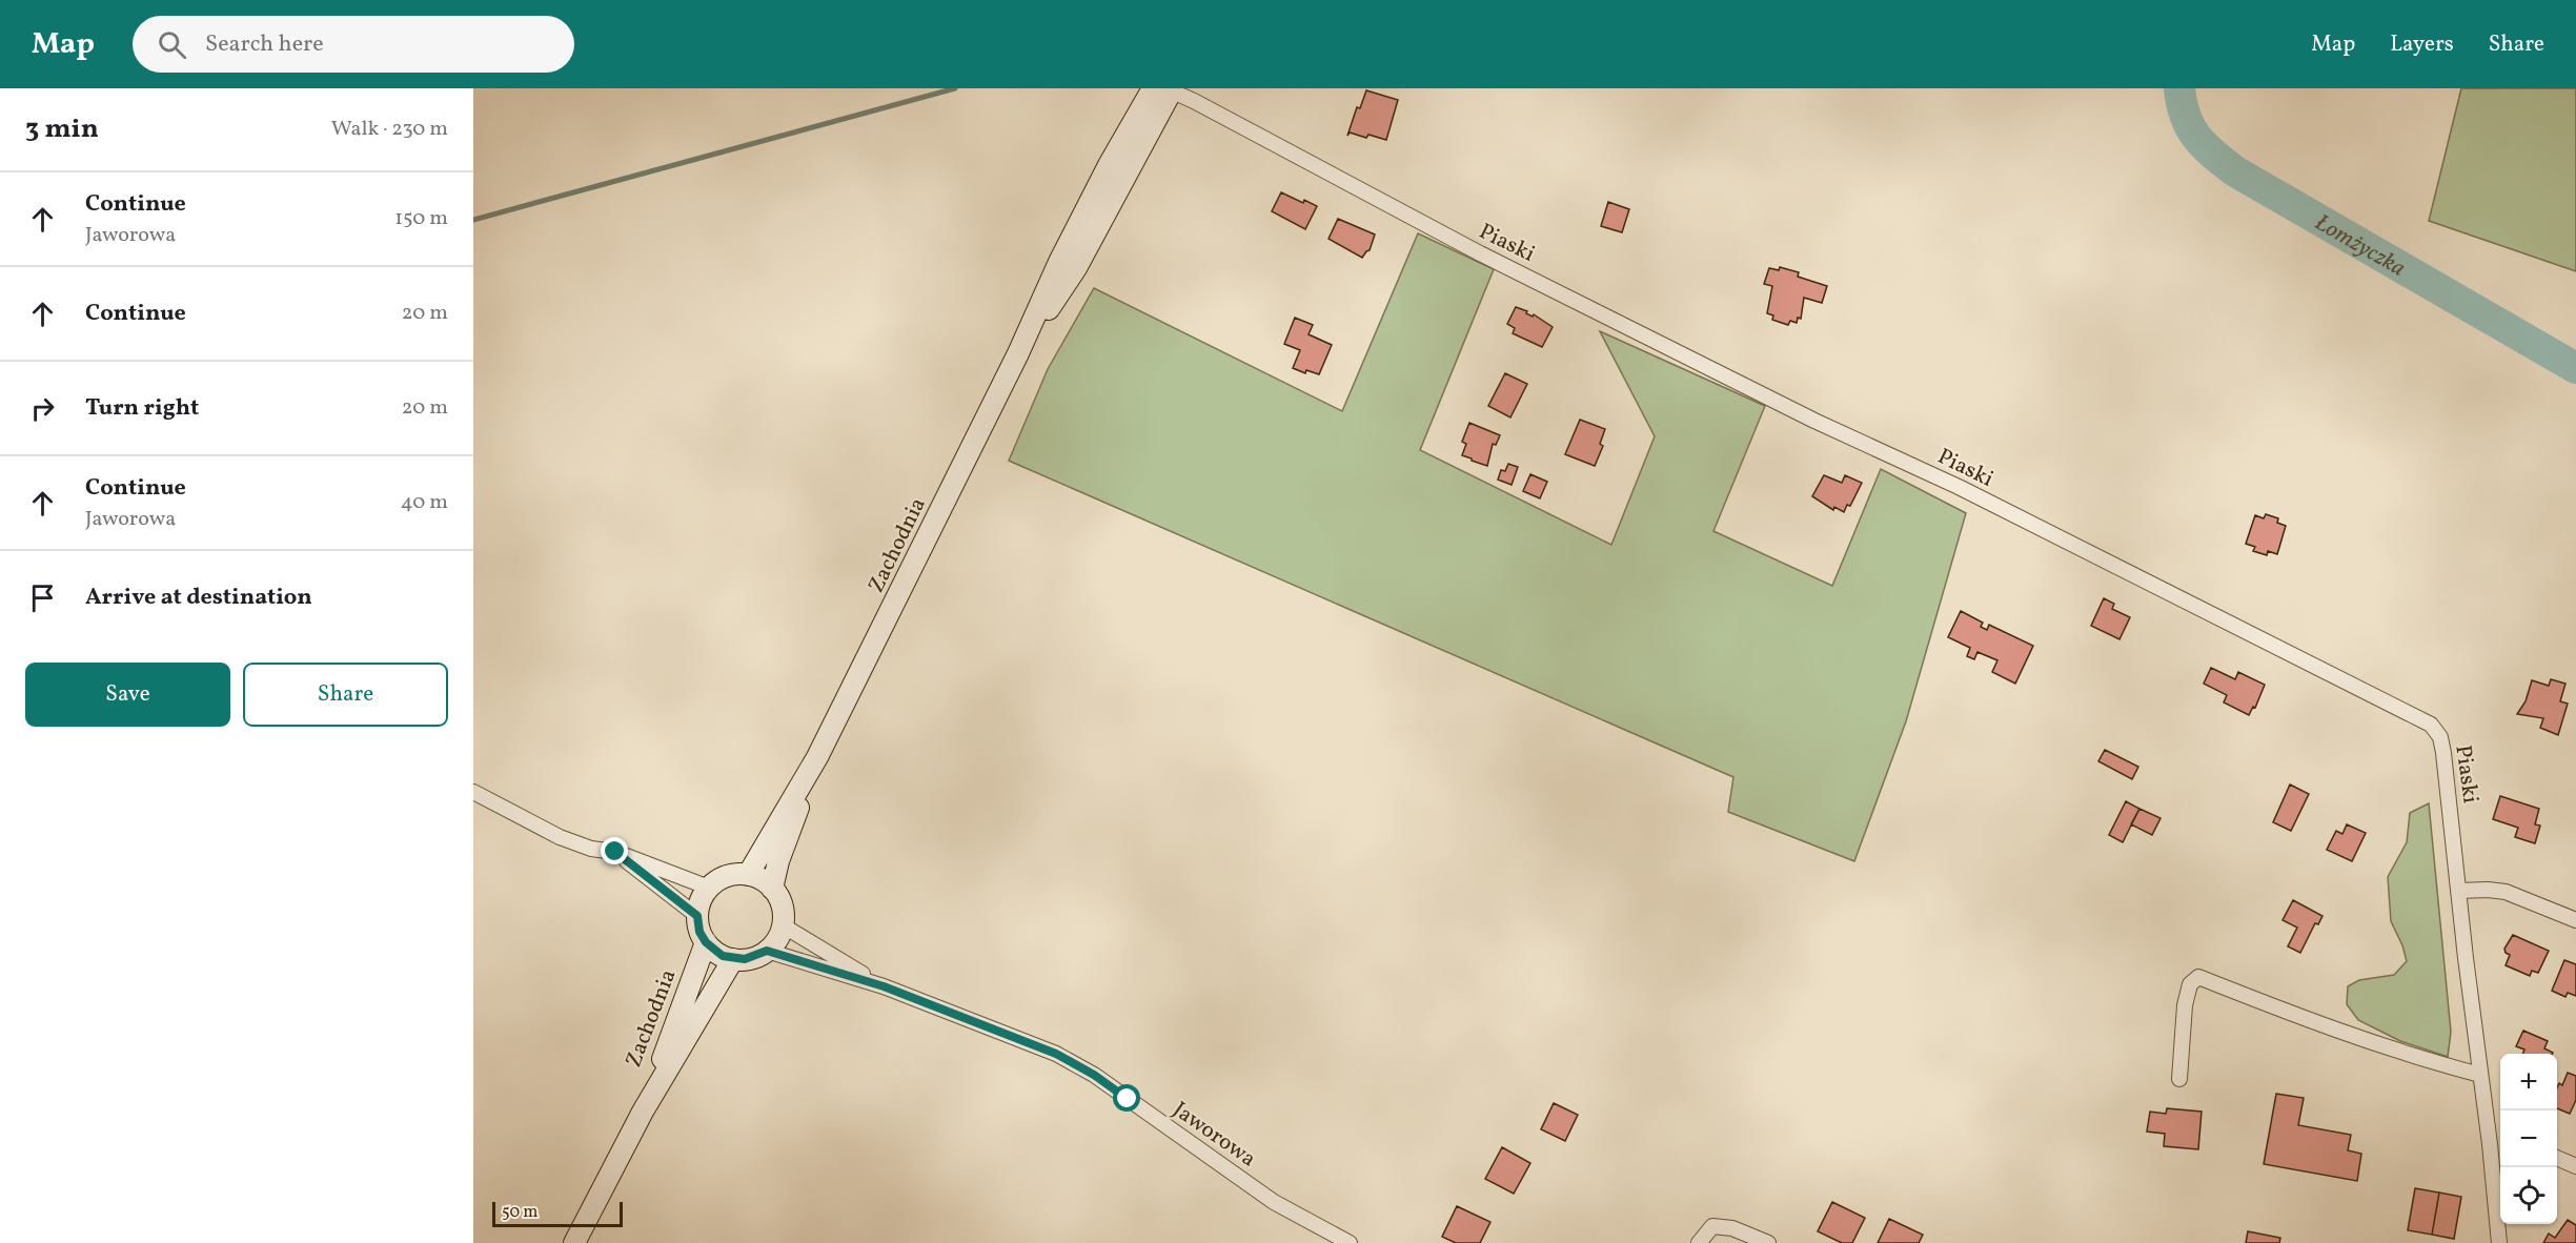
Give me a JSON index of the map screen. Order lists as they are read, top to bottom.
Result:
{
  "streets": {
    "main road": ["Zachodnia"],
    "street": ["Piaski", "Jaworowa"]
  },
  "crossings": [
    ["Piaski", "Zachodnia"],
    ["Zachodnia", "Jaworowa"]
  ],
  "water": ["Łomżyczka"],
  "scale_bar": "50 m",
  "page": {
    "header": "Map",
    "search": "Search here",
    "nav": ["Map", "Layers", "Share"],
    "heading": ["3 min", "Walk · 230 m"],
    "list": [
      ["Continue", "Jaworowa", "150 m"],
      ["Continue", "20 m"],
      ["Turn right", "20 m"],
      ["Continue", "Jaworowa", "40 m"],
      "Arrive at destination"
    ],
    "buttons": ["Save", "Share"],
    "map_buttons": ["+", "−"],
    "scale": "50 m"
  }
}
